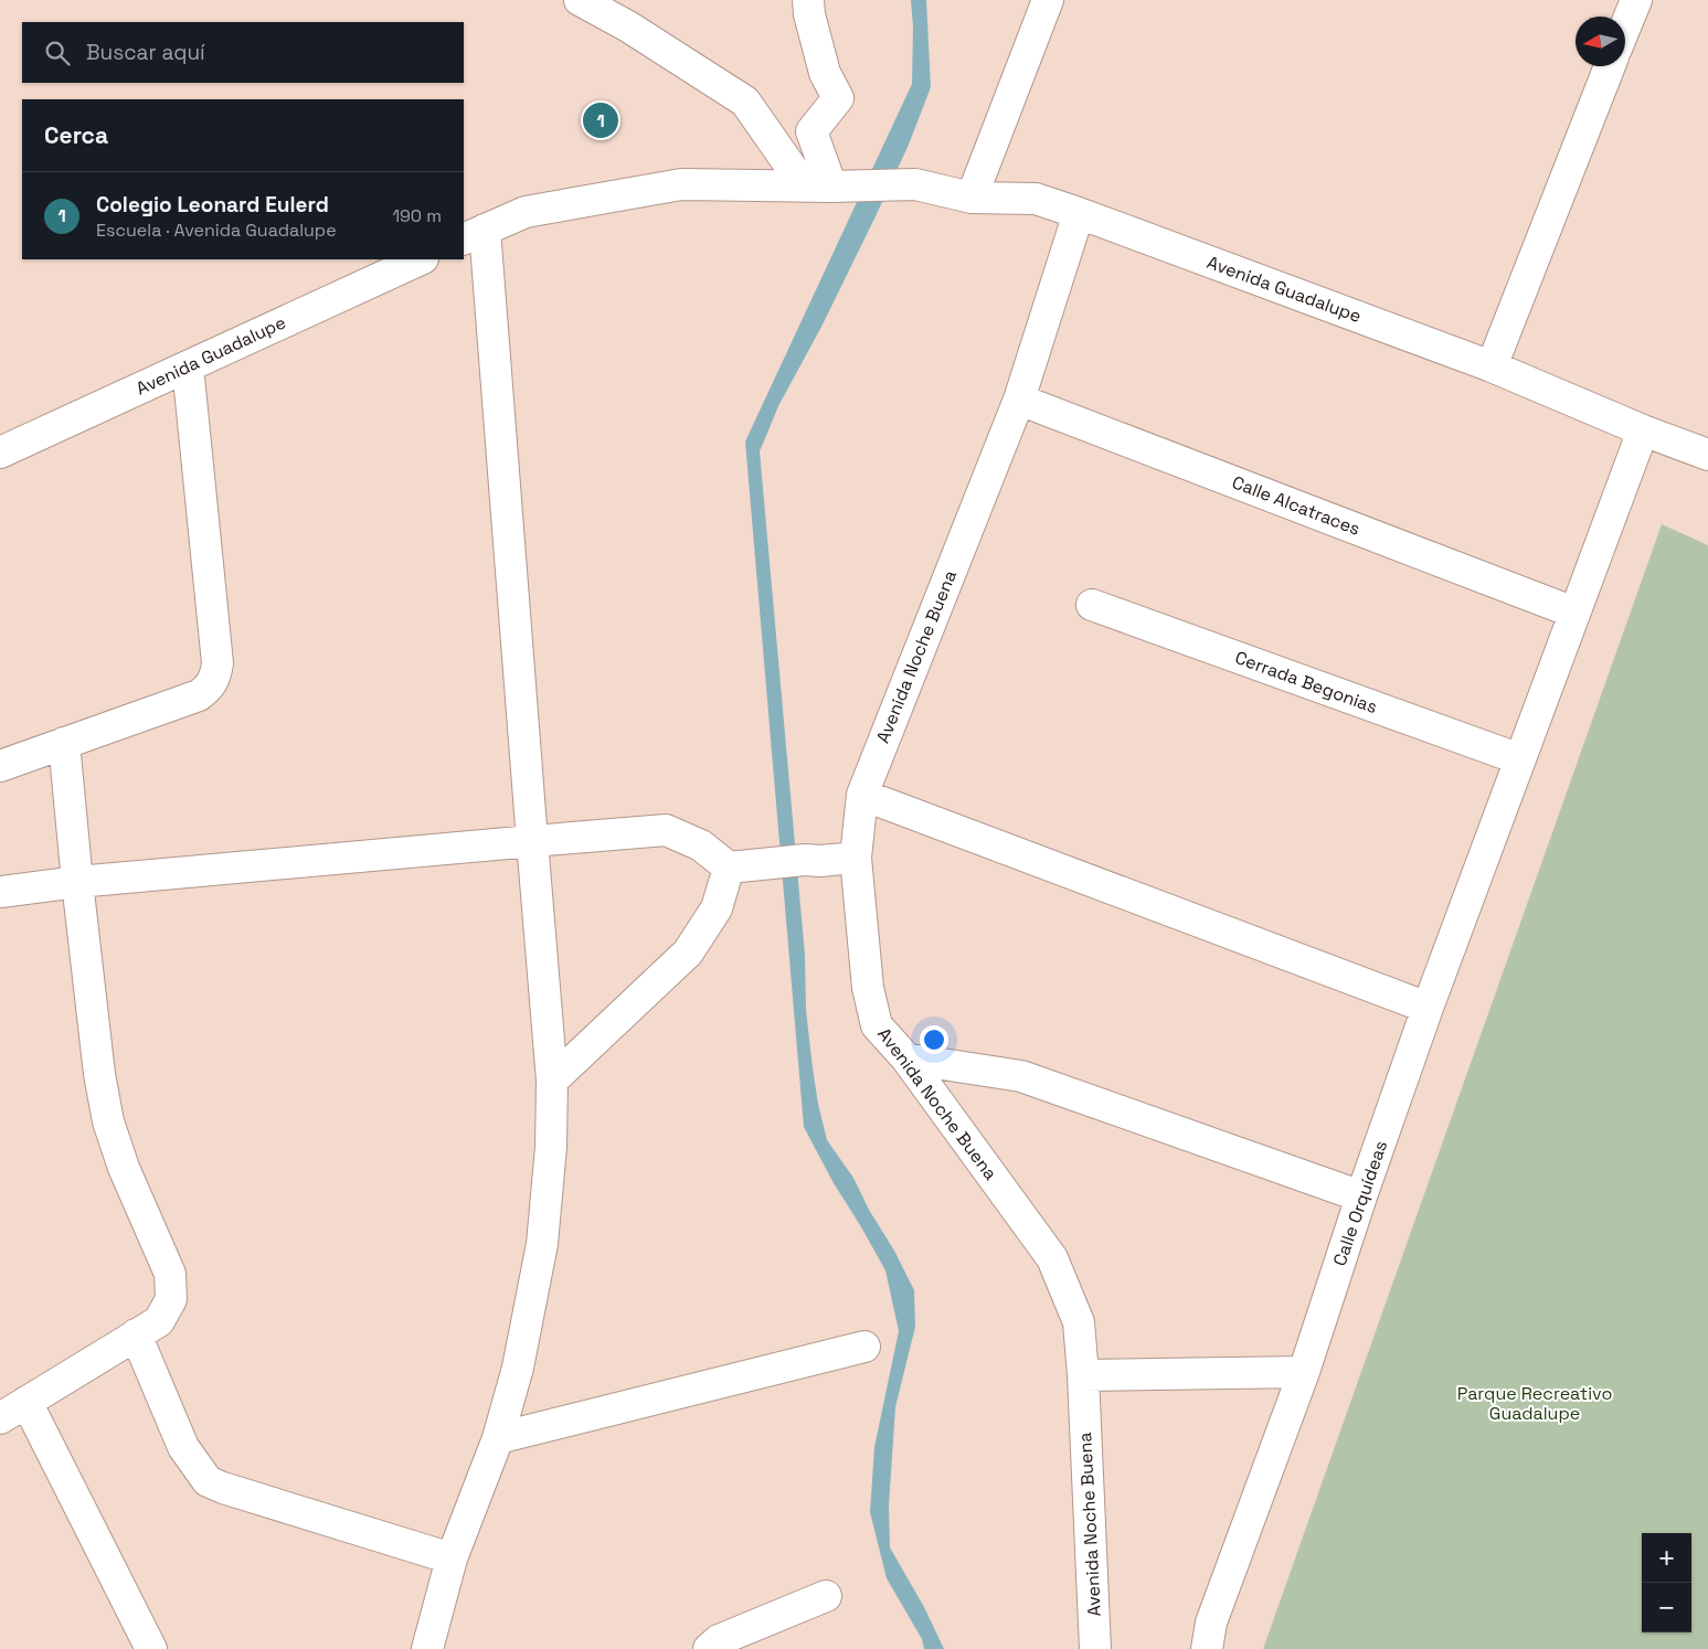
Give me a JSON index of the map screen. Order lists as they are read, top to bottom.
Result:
{
  "streets": {
    "street": [
      "Avenida Guadalupe",
      "Calle Alcatraces",
      "Avenida Noche Buena",
      "Cerrada Begonias",
      "Calle Orquídeas"
    ]
  },
  "crossings": [
    ["Avenida Guadalupe", "Avenida Noche Buena"],
    ["Avenida Guadalupe", "Calle Orquídeas"],
    ["Calle Alcatraces", "Avenida Noche Buena"],
    ["Calle Alcatraces", "Calle Orquídeas"],
    ["Cerrada Begonias", "Calle Orquídeas"]
  ],
  "parks": ["Parque Recreativo Guadalupe"],
  "north": "left",
  "page": {
    "search": "Buscar aquí",
    "heading": "Cerca",
    "pins": "1",
    "list": [
      {
        "mark": "1",
        "name": "Colegio Leonard Eulerd",
        "note": "Escuela · Avenida Guadalupe",
        "value": "190 m"
      }
    ],
    "map_buttons": ["+", "−"]
  }
}
